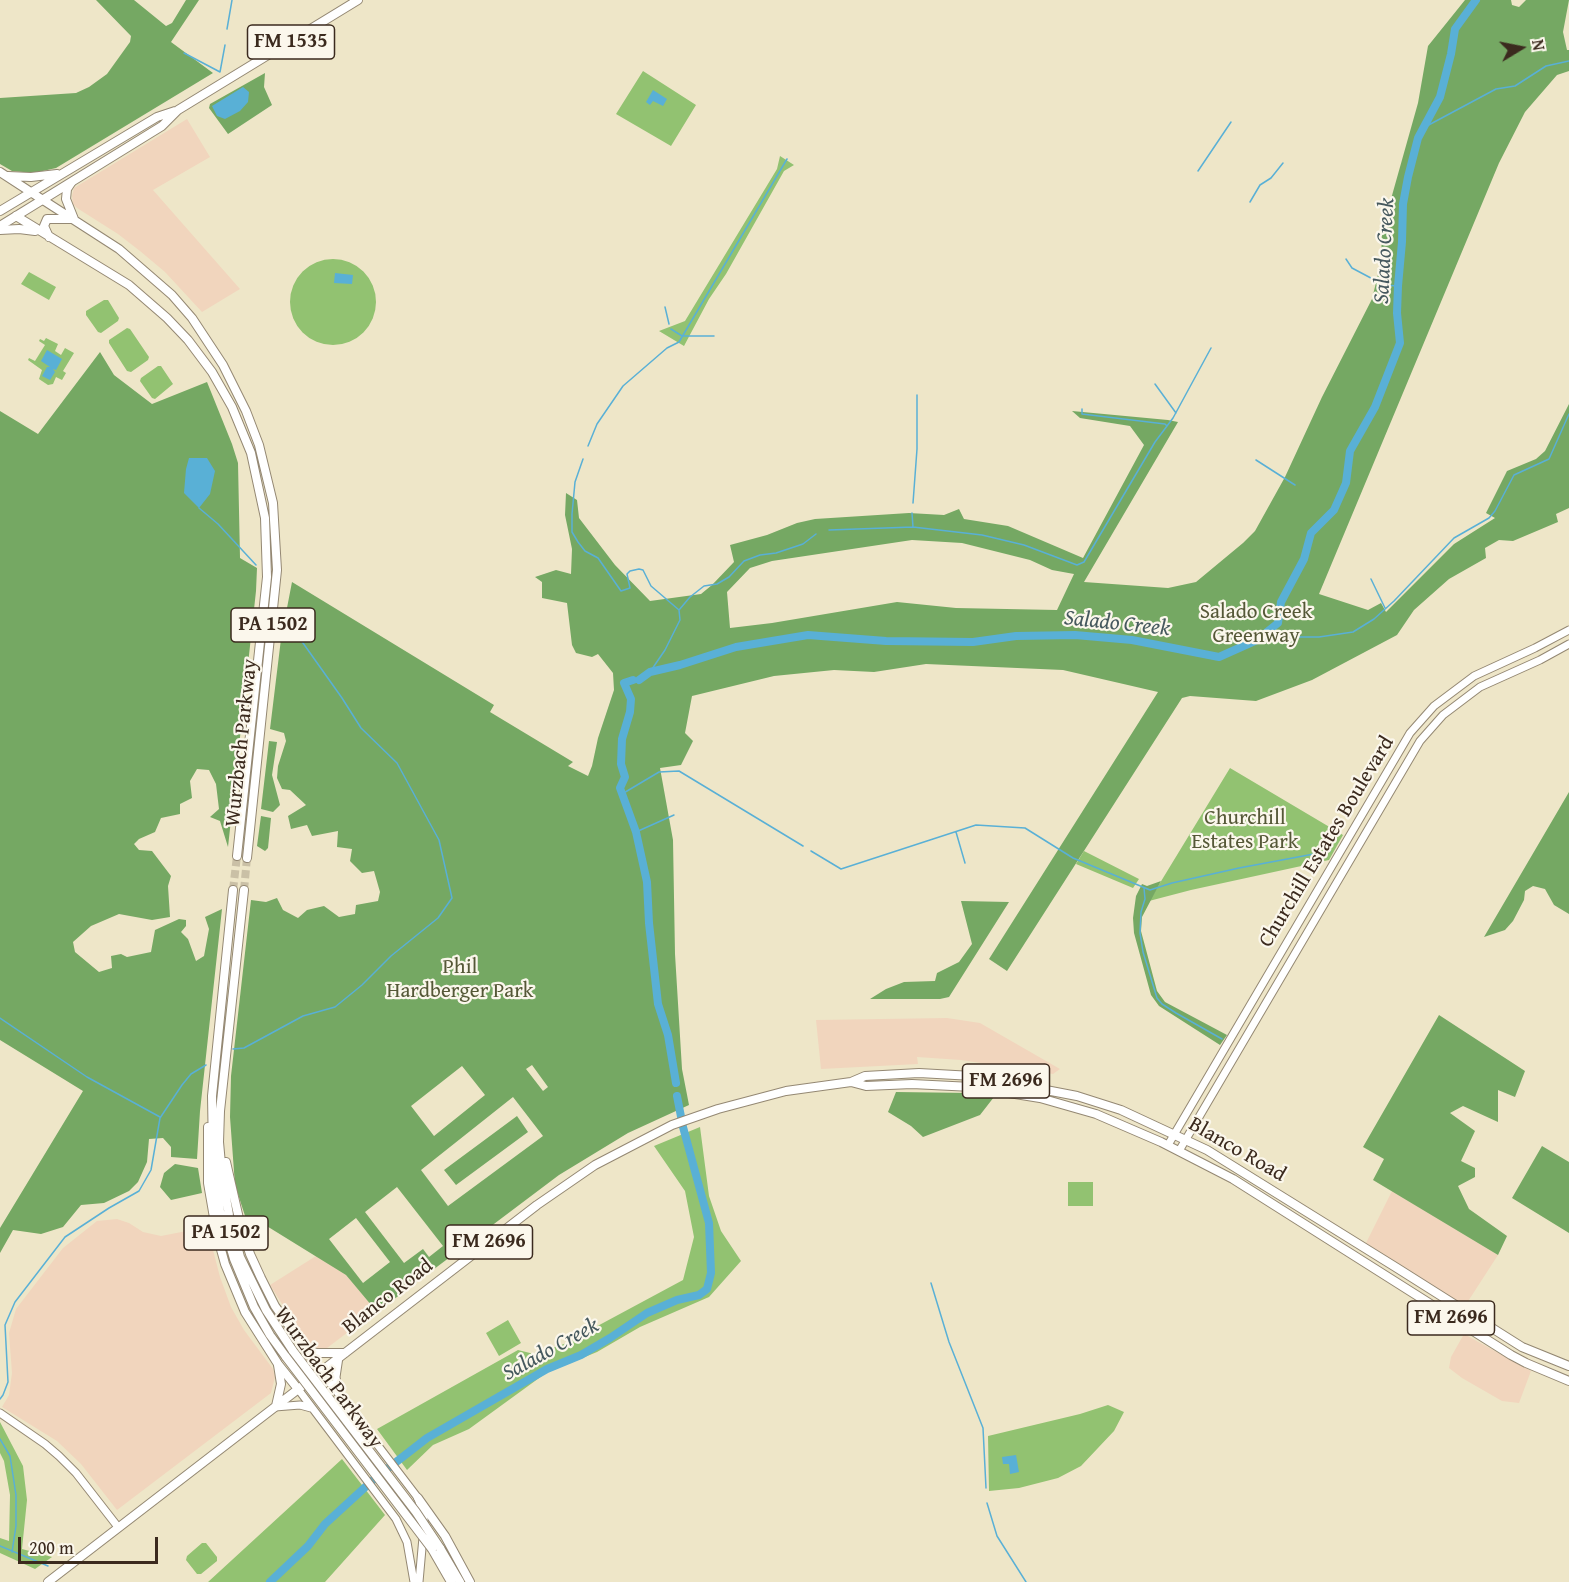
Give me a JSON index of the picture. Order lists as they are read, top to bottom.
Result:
{
  "streets": {
    "highway": ["PA 1502", "Wurzbach Parkway"],
    "main road": ["FM 1535", "FM 2696", "Blanco Road"],
    "street": ["Churchill Estates Boulevard"]
  },
  "crossings": [
    ["FM 1535", "Wurzbach Parkway"],
    ["Wurzbach Parkway", "Blanco Road"],
    ["Churchill Estates Boulevard", "Blanco Road"]
  ],
  "water": ["Salado Creek"],
  "parks": ["Salado Creek Greenway", "Churchill Estates Park", "Phil Hardberger Park"],
  "scale_bar": "200 m",
  "north": "right"
}
